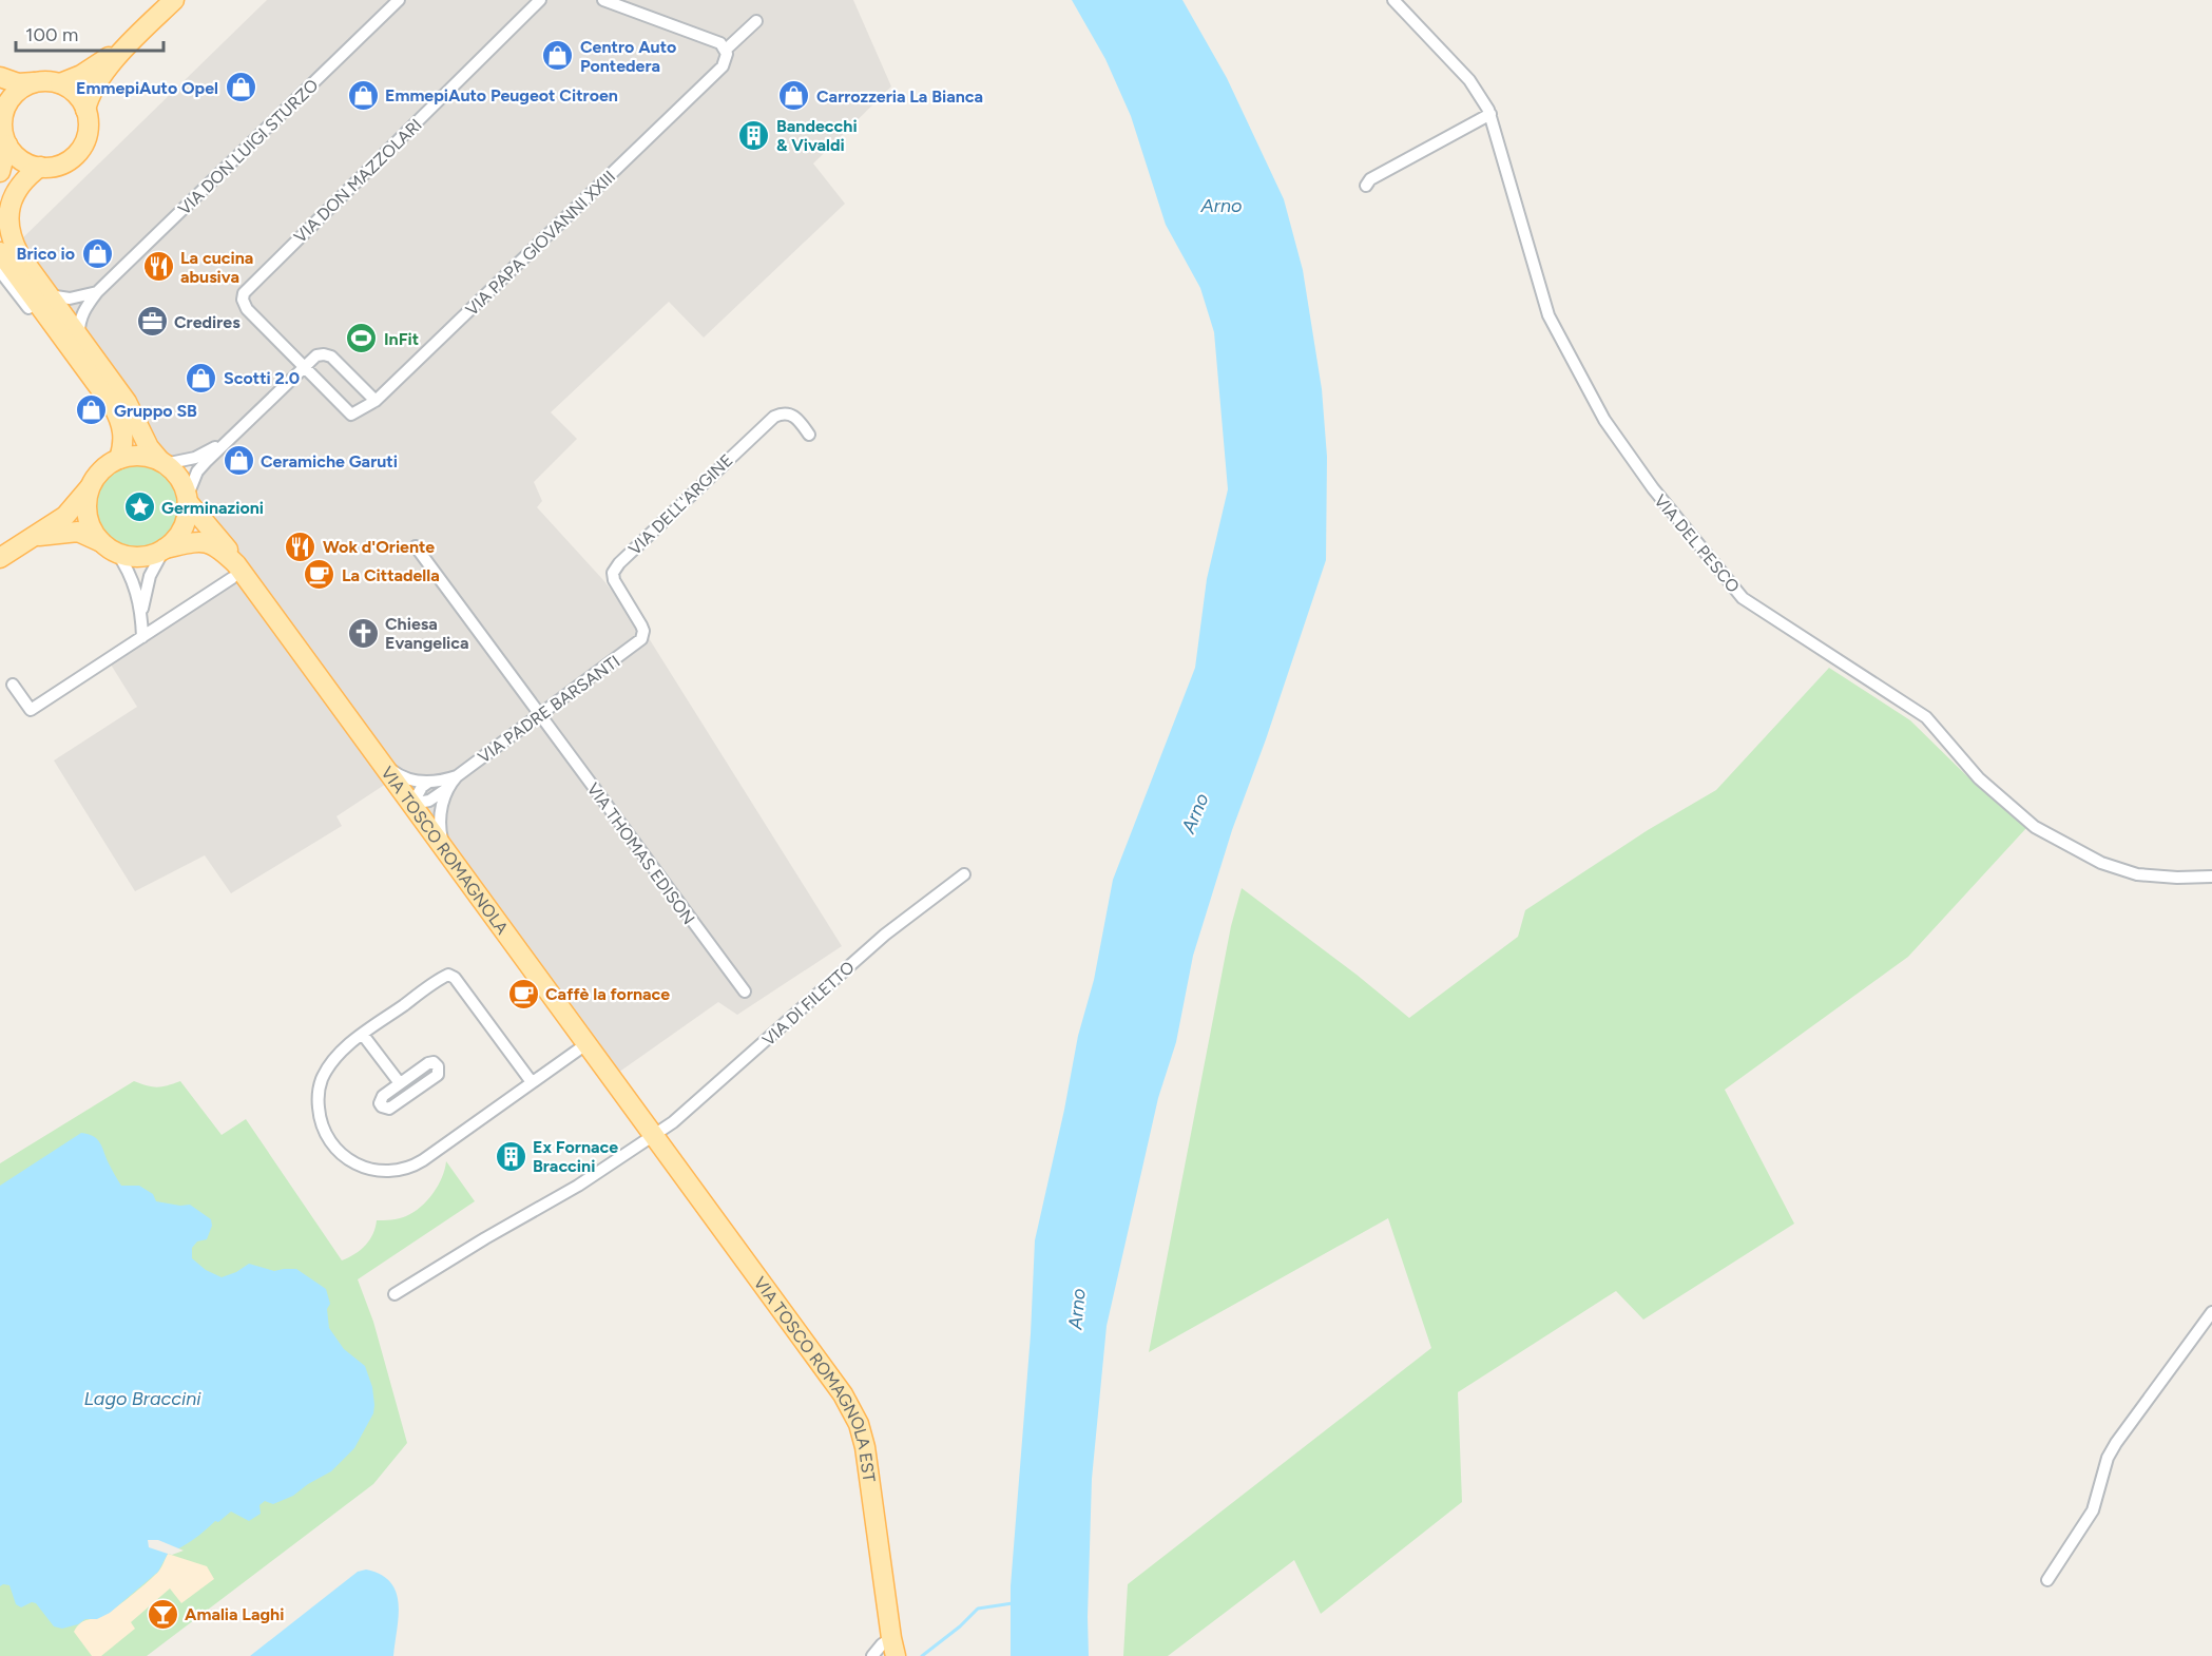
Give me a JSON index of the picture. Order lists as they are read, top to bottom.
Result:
{
  "streets": {
    "main road": ["VIA TOSCO ROMAGNOLA", "VIA TOSCO ROMAGNOLA EST"],
    "street": [
      "VIA DON LUIGI STURZO",
      "VIA DON MAZZOLARI",
      "VIA PAPA GIOVANNI XXIII",
      "VIA DELL'ARGINE",
      "VIA DEL PESCO",
      "VIA PADRE BARSANTI",
      "VIA THOMAS EDISON",
      "VIA DI FILETTO"
    ]
  },
  "crossings": [
    ["VIA DON MAZZOLARI", "VIA PAPA GIOVANNI XXIII"],
    ["VIA DELL'ARGINE", "VIA PADRE BARSANTI"],
    ["VIA PADRE BARSANTI", "VIA TOSCO ROMAGNOLA"],
    ["VIA PADRE BARSANTI", "VIA THOMAS EDISON"],
    ["VIA TOSCO ROMAGNOLA", "VIA DI FILETTO"],
    ["VIA TOSCO ROMAGNOLA", "VIA TOSCO ROMAGNOLA EST"],
    ["VIA DI FILETTO", "VIA TOSCO ROMAGNOLA EST"]
  ],
  "water": ["Arno", "Lago Braccini"],
  "places": {
    "shop": [
      "Centro Auto Pontedera",
      "EmmepiAuto Opel",
      "EmmepiAuto Peugeot Citroen",
      "Carrozzeria La Bianca",
      "Brico io",
      "Scotti 2.0",
      "Gruppo SB",
      "Ceramiche Garuti"
    ],
    "building": ["Bandecchi & Vivaldi", "Ex Fornace Braccini"],
    "restaurant": ["La cucina abusiva", "Wok d'Oriente"],
    "office": ["Credires"],
    "sports": ["InFit"],
    "place": ["Germinazioni"],
    "cafe": ["La Cittadella", "Caffè la fornace"],
    "church": ["Chiesa Evangelica"],
    "bar": ["Amalia Laghi"]
  },
  "scale_bar": "100 m"
}
